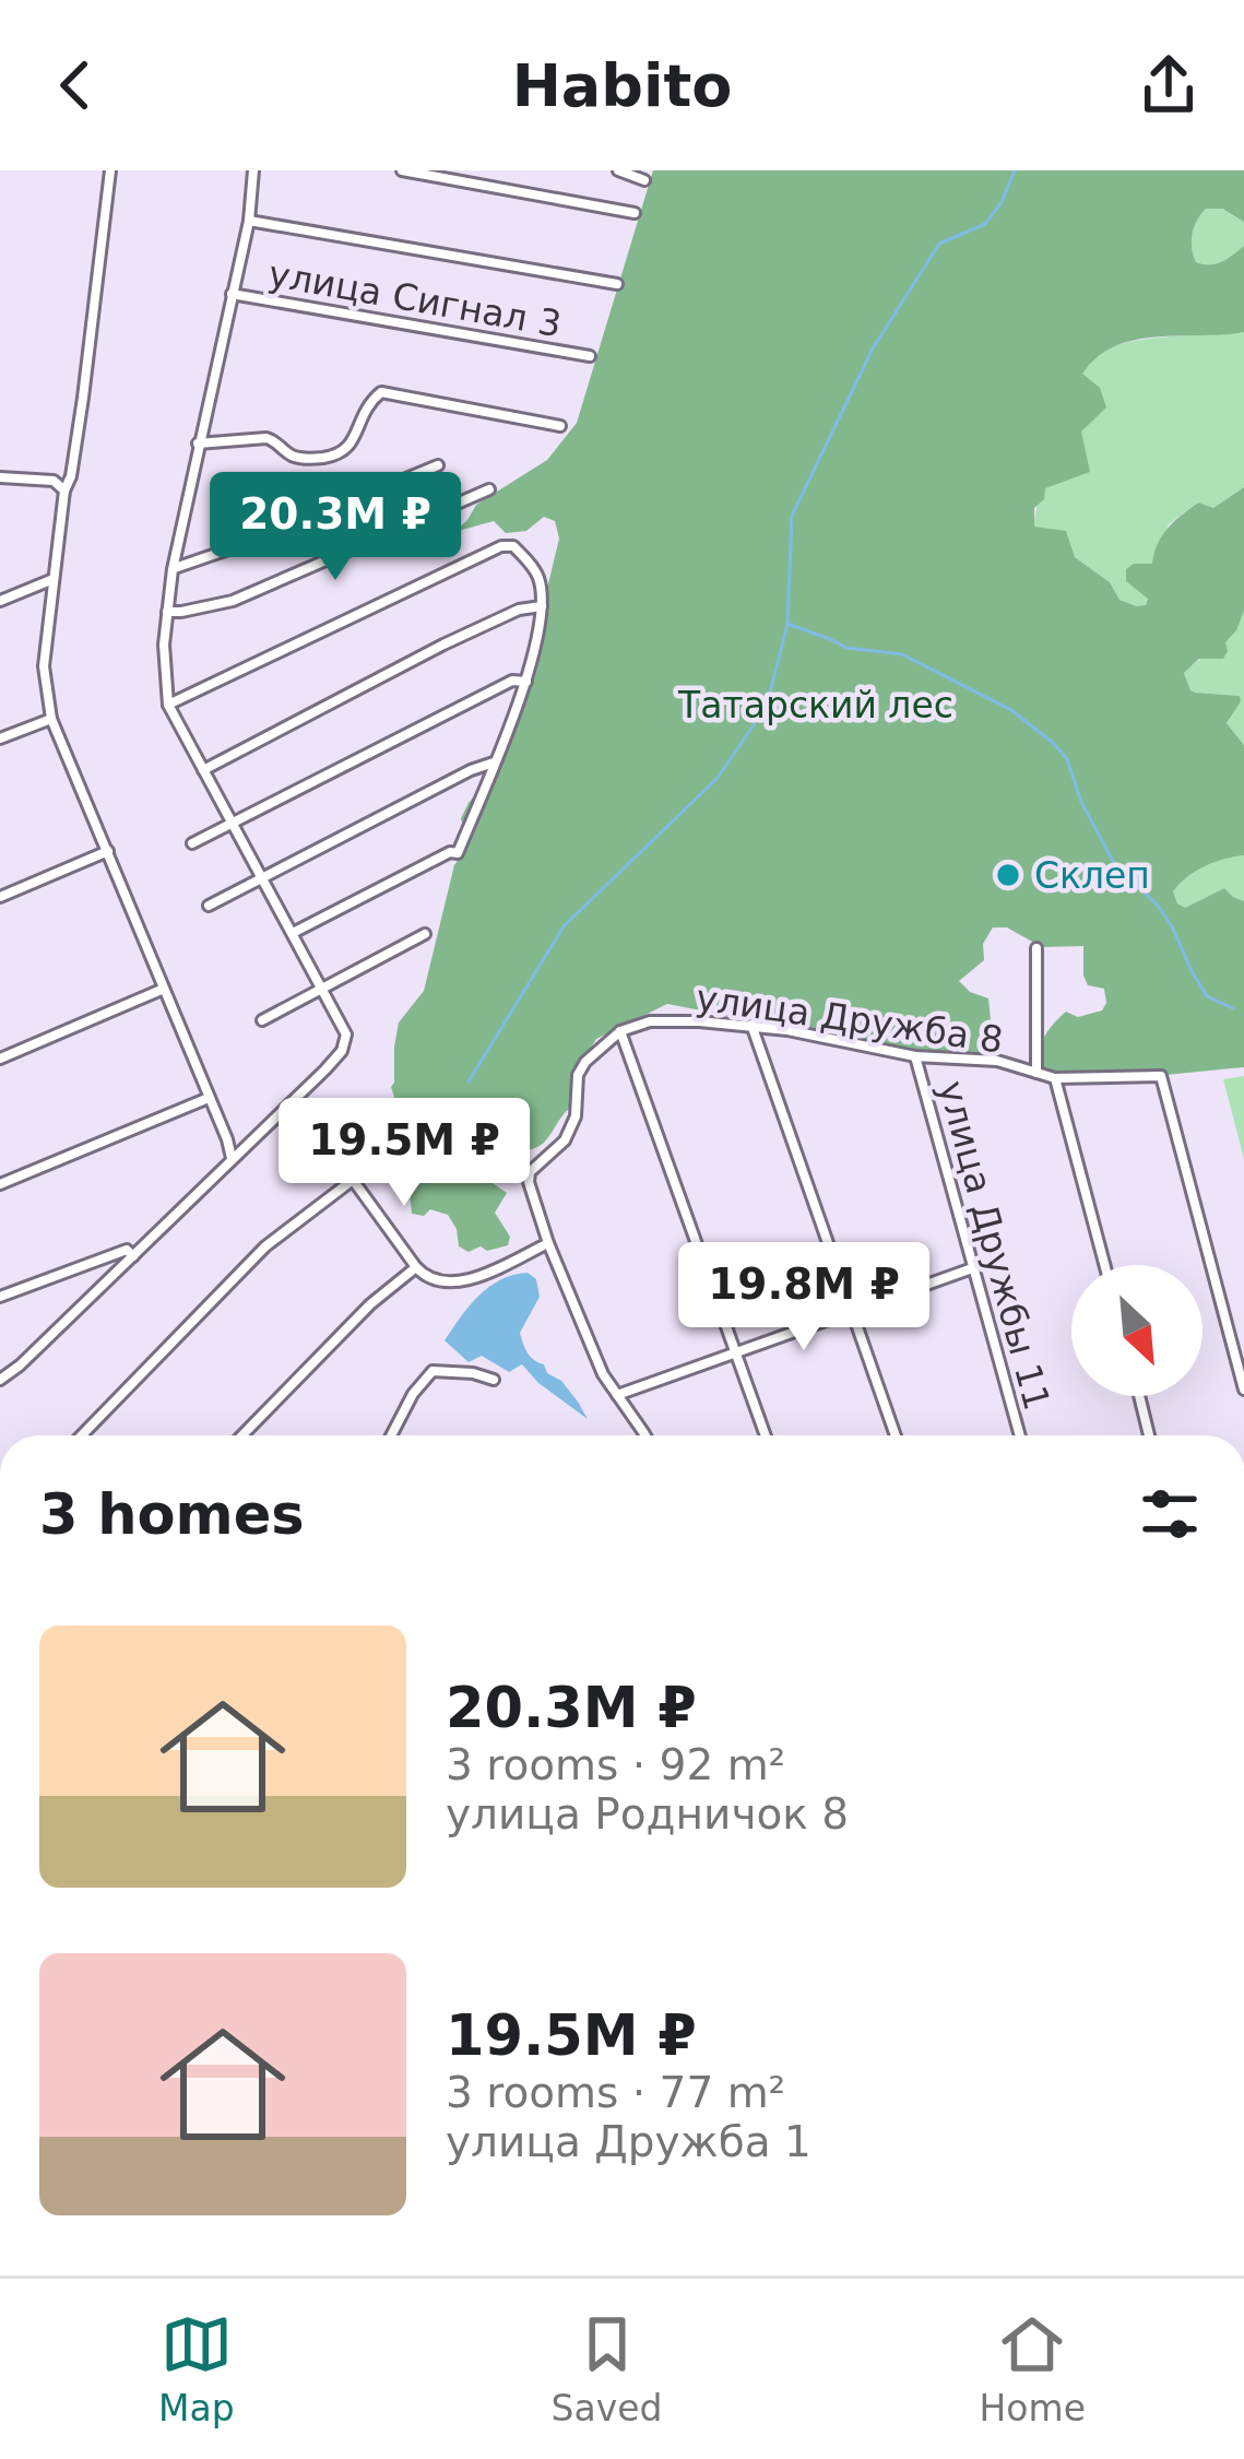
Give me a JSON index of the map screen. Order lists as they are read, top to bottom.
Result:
{
  "streets": {
    "street": ["улица Сигнал 3", "улица Дружба 8", "улица Дружбы 11"]
  },
  "crossings": [
    ["улица Дружба 8", "улица Дружбы 11"]
  ],
  "parks": ["Татарский лес"],
  "places": ["Склеп"],
  "north": "bottom right",
  "page": {
    "header": "Habito",
    "price": ["20.3M ₽", "19.5M ₽", "19.8M ₽"],
    "heading": "3 homes",
    "list": [
      {
        "name": "20.3M ₽",
        "note": "3 rooms · 92 m² · улица Родничок 8"
      },
      {
        "name": "19.5M ₽",
        "note": "3 rooms · 77 m² · улица Дружба 1"
      }
    ],
    "tabs": ["Map", "Saved", "Home"]
  }
}
